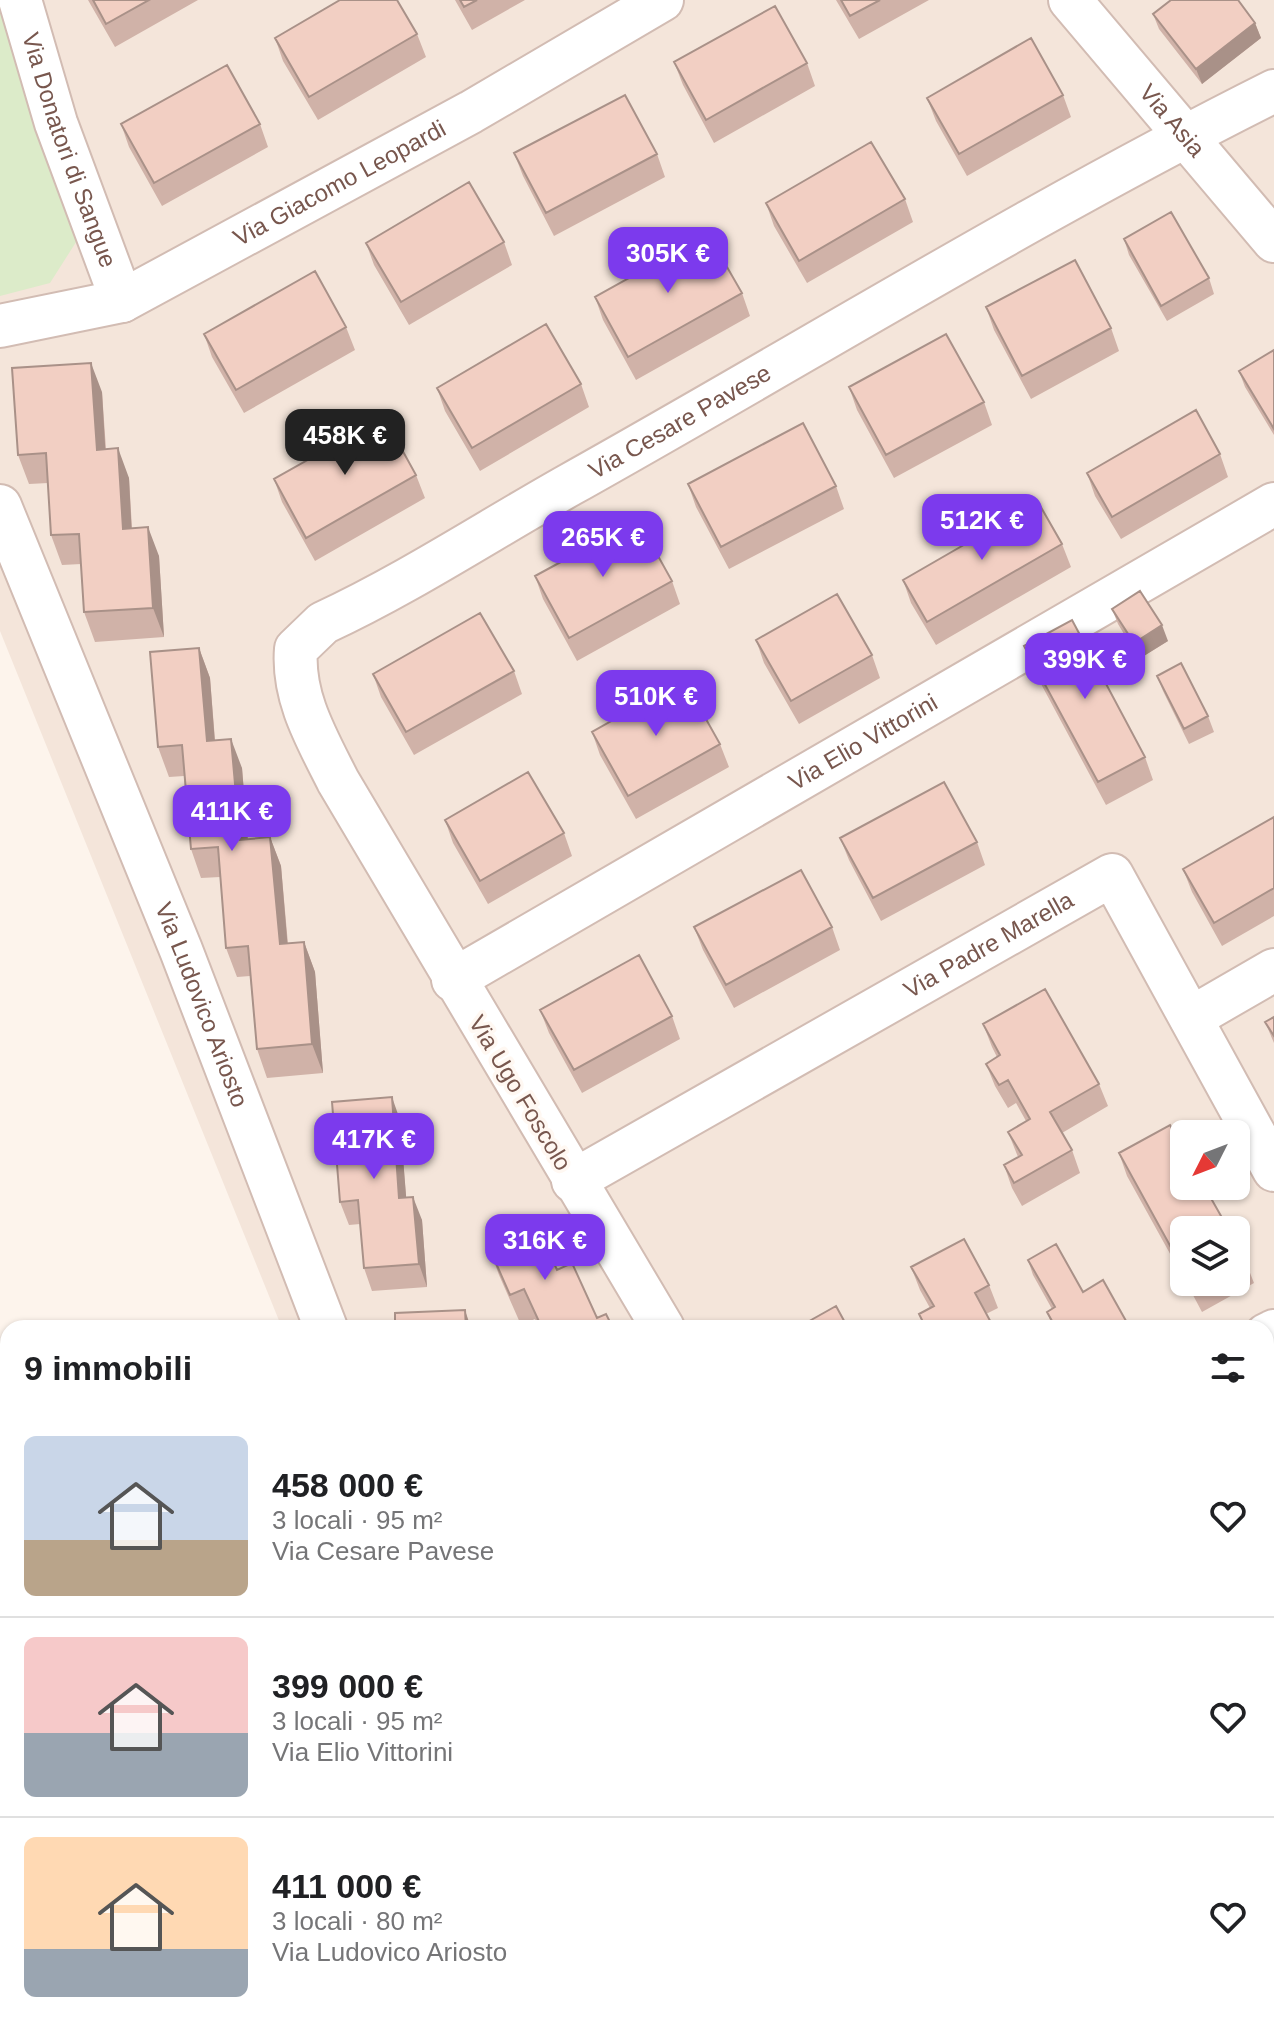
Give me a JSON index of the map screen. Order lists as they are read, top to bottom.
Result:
{
  "streets": {
    "street": [
      "Via Asia",
      "Via Donatori di Sangue",
      "Via Giacomo Leopardi",
      "Via Cesare Pavese",
      "Via Elio Vittorini",
      "Via Padre Marella",
      "Via Ludovico Ariosto",
      "Via Ugo Foscolo"
    ]
  },
  "crossings": [
    ["Via Asia", "Via Cesare Pavese"],
    ["Via Donatori di Sangue", "Via Giacomo Leopardi"],
    ["Via Cesare Pavese", "Via Elio Vittorini"],
    ["Via Cesare Pavese", "Via Ugo Foscolo"],
    ["Via Elio Vittorini", "Via Ugo Foscolo"],
    ["Via Padre Marella", "Via Ugo Foscolo"]
  ],
  "north": "bottom left",
  "page": {
    "price": [
      "305K €",
      "458K €",
      "512K €",
      "265K €",
      "399K €",
      "510K €",
      "411K €",
      "417K €",
      "316K €"
    ],
    "heading": "9 immobili",
    "list": [
      {
        "name": "458 000 €",
        "note": "3 locali · 95 m² · Via Cesare Pavese"
      },
      {
        "name": "399 000 €",
        "note": "3 locali · 95 m² · Via Elio Vittorini"
      },
      {
        "name": "411 000 €",
        "note": "3 locali · 80 m² · Via Ludovico Ariosto"
      }
    ]
  }
}
